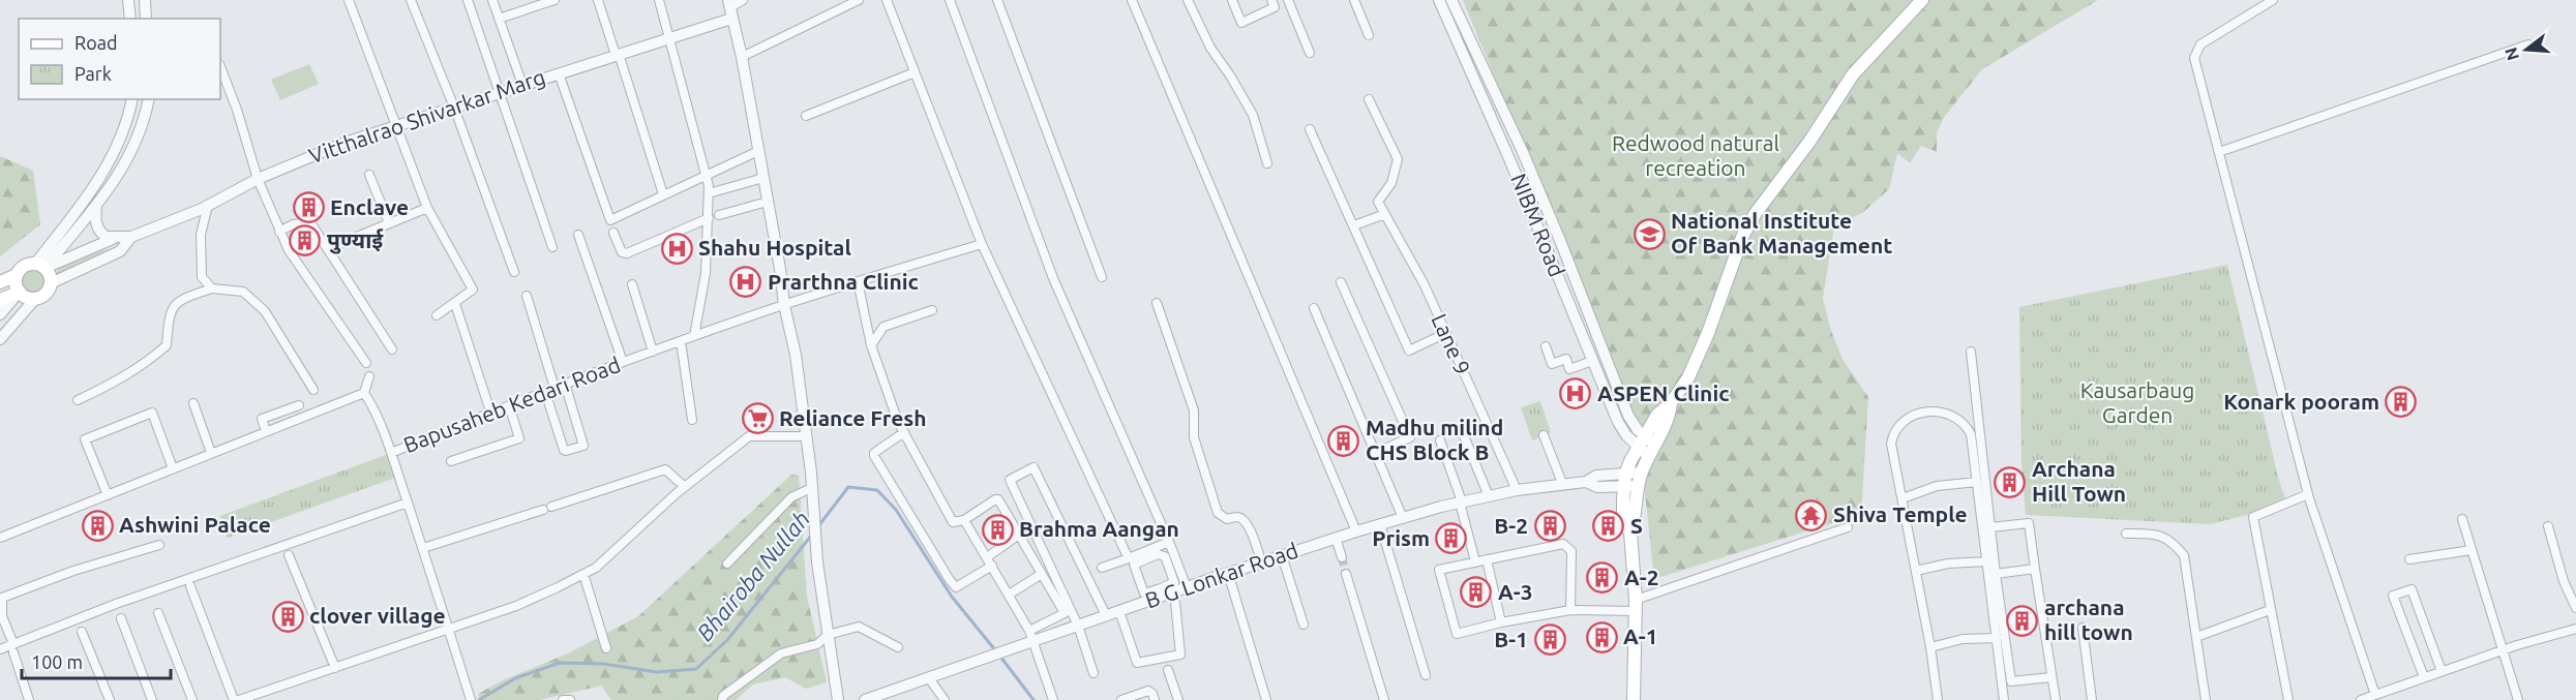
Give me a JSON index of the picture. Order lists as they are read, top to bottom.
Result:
{
  "streets": {
    "street": [
      "Vitthalrao Shivarkar Marg",
      "NIBM Road",
      "Lane 9",
      "Bapusaheb Kedari Road",
      "B G Lonkar Road"
    ]
  },
  "crossings": [
    ["Lane 9", "B G Lonkar Road"]
  ],
  "water": ["Bhairoba Nullah"],
  "parks": ["Redwood natural recreation", "Kausarbaug Garden"],
  "places": {
    "building": [
      "Enclave",
      "पुण्याई",
      "Konark pooram",
      "Madhu milind CHS Block B",
      "Archana Hill Town",
      "Ashwini Palace",
      "B-2",
      "S",
      "Brahma Aangan",
      "Prism",
      "A-2",
      "A-3",
      "clover village",
      "archana hill town",
      "A-1",
      "B-1"
    ],
    "school or university": ["National Institute Of Bank Management"],
    "hospital": ["Shahu Hospital", "Prarthna Clinic", "ASPEN Clinic"],
    "supermarket": ["Reliance Fresh"],
    "temple": ["Shiva Temple"]
  },
  "legend": ["Road", "Park"],
  "scale_bar": "100 m",
  "north": "left"
}
